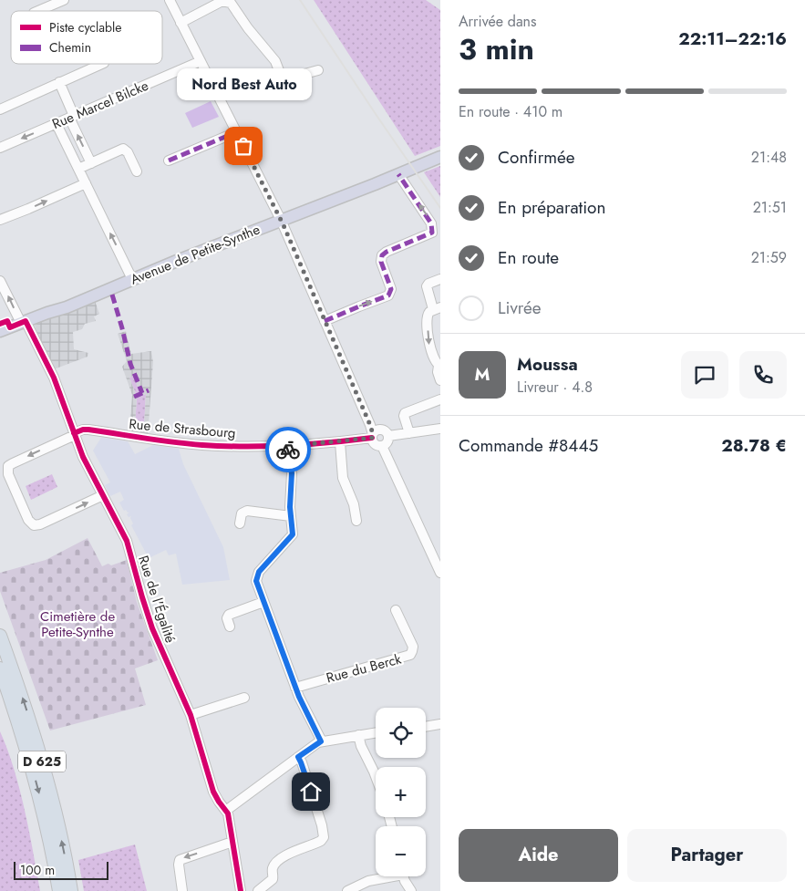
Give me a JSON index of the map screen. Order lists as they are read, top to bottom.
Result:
{
  "streets": {
    "highway": ["D 625"],
    "main road": ["Avenue de Petite-Synthe"],
    "street": [
      "Rue Marcel Bilcke",
      "Rue de Strasbourg",
      "Rue de l'Égalité",
      "Rue du Berck"
    ]
  },
  "crossings": [
    ["Avenue de Petite-Synthe", "Rue de l'Égalité"],
    ["Rue de Strasbourg", "Rue de l'Égalité"]
  ],
  "parks": ["Cimetière de Petite-Synthe"],
  "places": ["Nord Best Auto"],
  "legend": ["Piste cyclable", "Chemin"],
  "scale_bar": "100 m",
  "page": {
    "heading": ["3 min", "Arrivée dans", "22:11–22:16"],
    "panel": [
      "Moussa",
      "Livreur · 4.8",
      "Commande #8445",
      "28.78 €"
    ],
    "bubble": "Nord Best Auto",
    "bar": "En route · 410 m",
    "list": [
      ["Confirmée", "21:48"],
      ["En préparation", "21:51"],
      ["En route", "21:59"],
      "Livrée"
    ],
    "round": "M",
    "map_buttons": ["+", "−"],
    "buttons": ["Aide", "Partager"],
    "scale": "100 m"
  }
}
